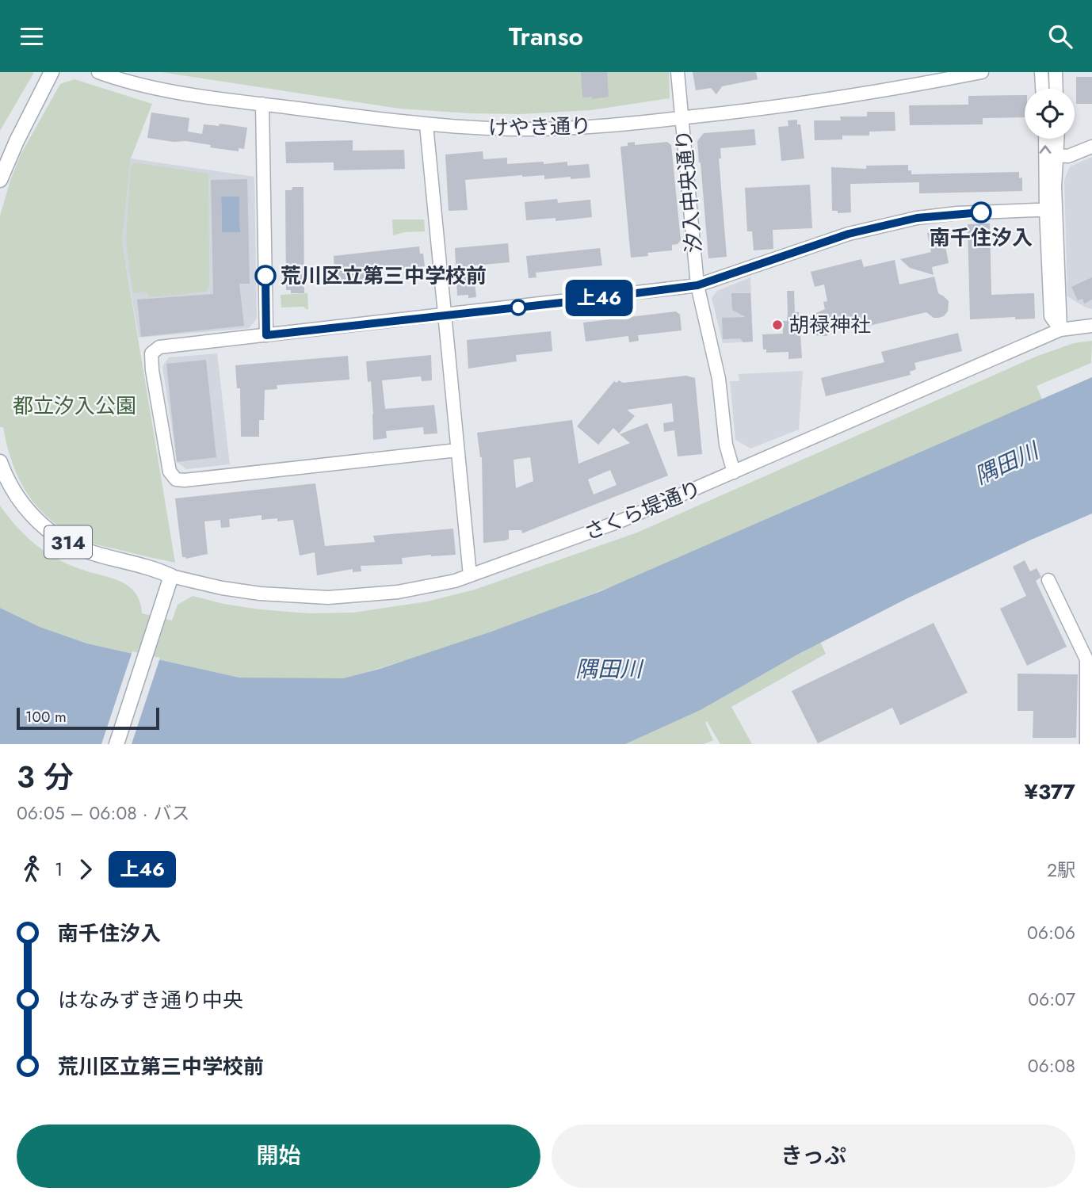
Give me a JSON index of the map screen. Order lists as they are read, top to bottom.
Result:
{
  "streets": {
    "main road": ["314"],
    "street": ["けやき通り", "汐入中央通り", "さくら堤通り"]
  },
  "crossings": [
    ["けやき通り", "汐入中央通り"],
    ["汐入中央通り", "さくら堤通り"],
    ["さくら堤通り", "314"]
  ],
  "water": ["隅田川"],
  "parks": ["都立汐入公園"],
  "places": ["南千住汐入", "荒川区立第三中学校前", "胡禄神社"],
  "lines": ["bus line 上46"],
  "scale_bar": "100 m",
  "page": {
    "header": "Transo",
    "on_map": "上46",
    "scale": "100 m",
    "heading": ["3 分", "06:05 – 06:08 · バス", "¥377"],
    "legs": ["1", "上46", "2駅"],
    "list": [
      {
        "name": "南千住汐入",
        "value": "06:06"
      },
      {
        "name": "はなみずき通り中央",
        "value": "06:07"
      },
      {
        "name": "荒川区立第三中学校前",
        "value": "06:08"
      }
    ],
    "buttons": ["開始", "きっぷ"]
  }
}
